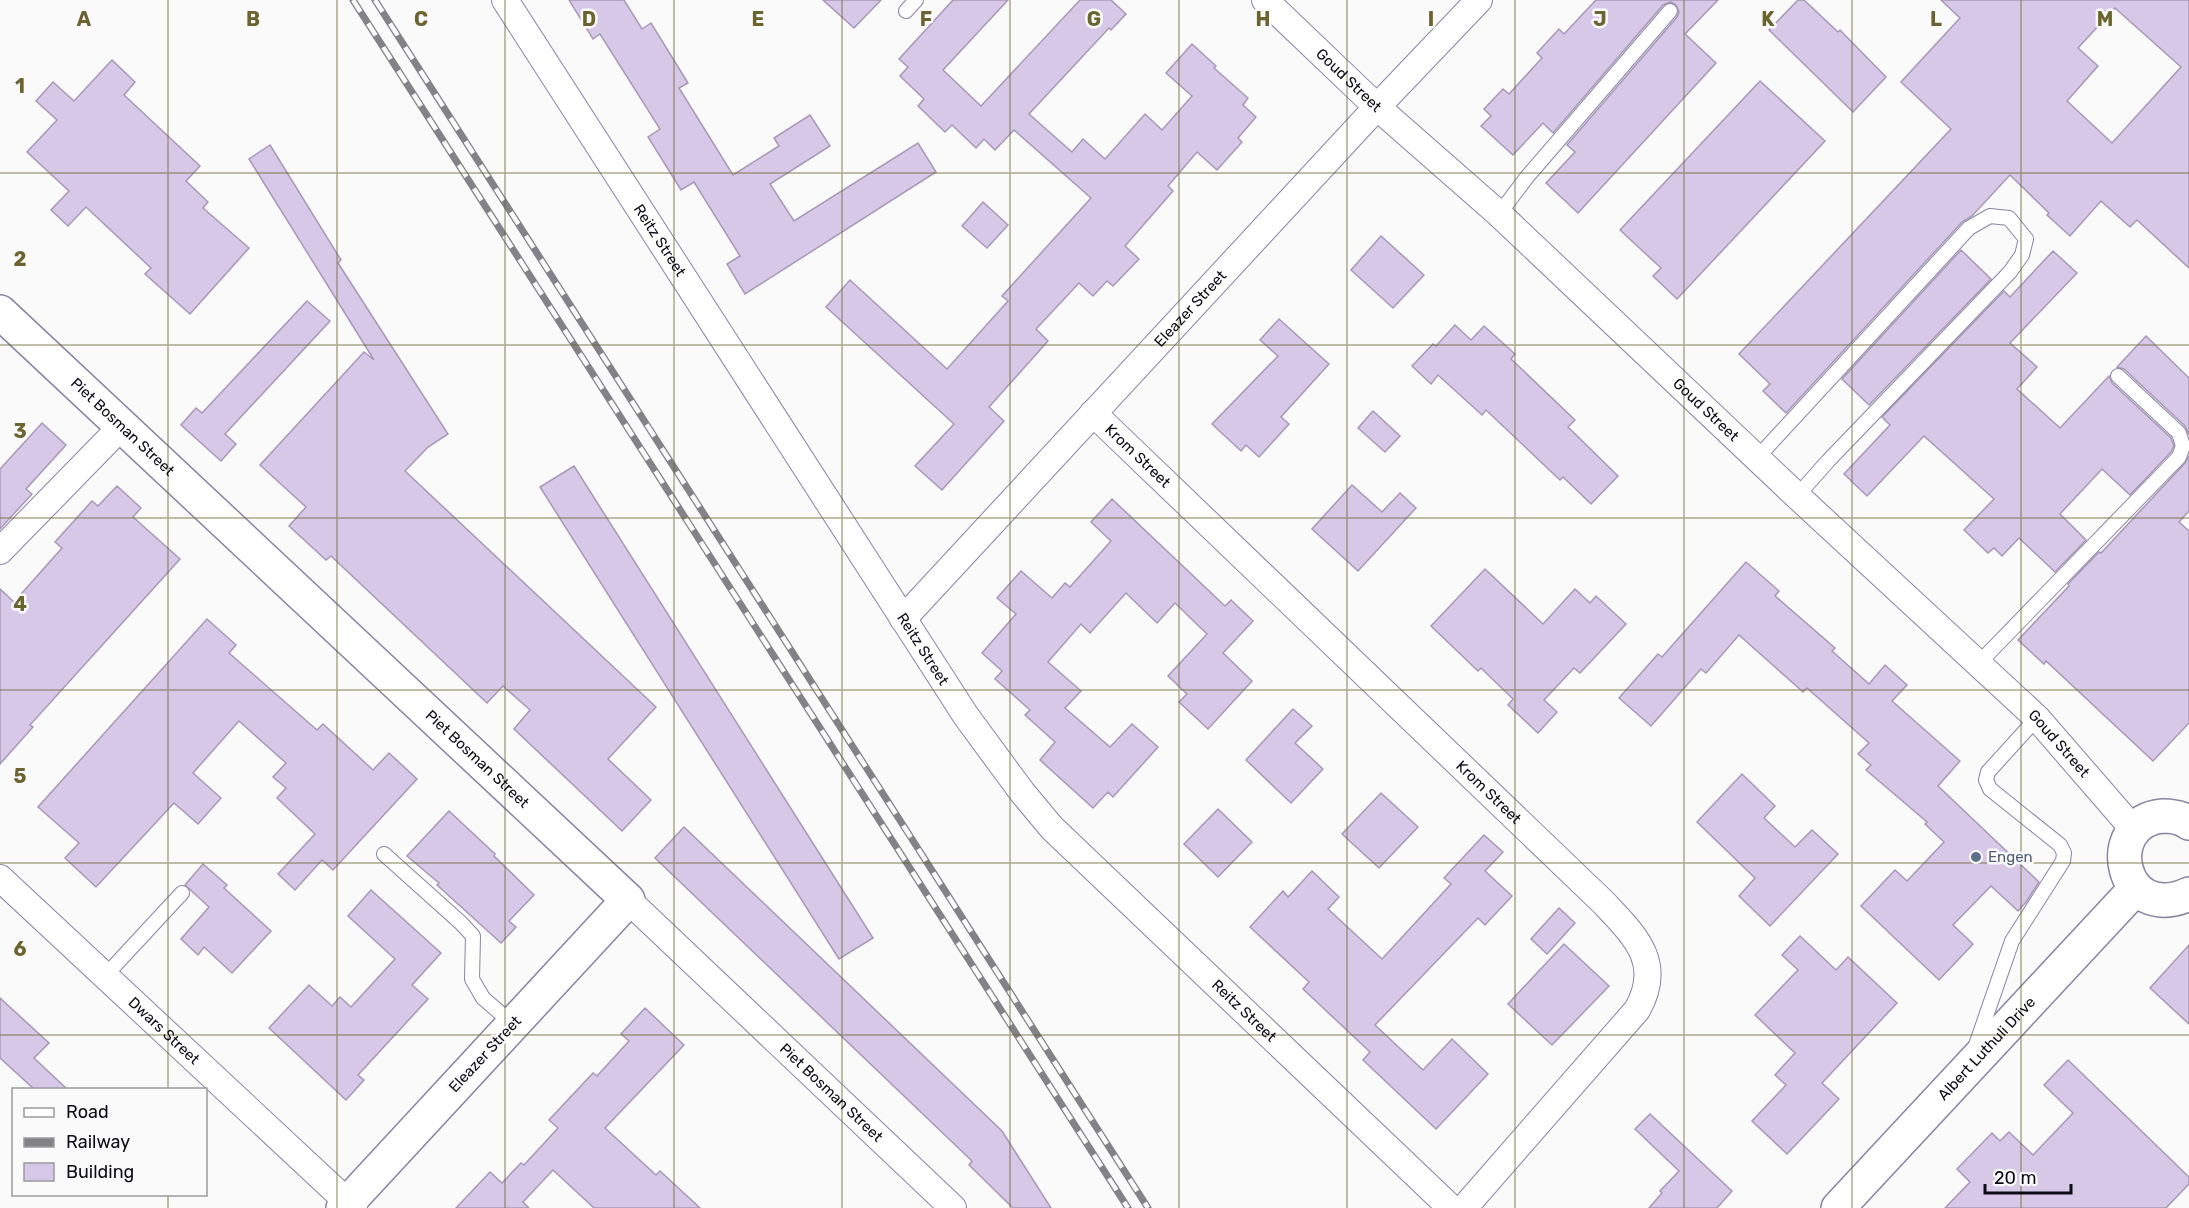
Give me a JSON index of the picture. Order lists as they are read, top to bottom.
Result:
{
  "streets": {
    "street": [
      "Goud Street",
      "Reitz Street",
      "Eleazer Street",
      "Piet Bosman Street",
      "Krom Street",
      "Dwars Street",
      "Albert Luthuli Drive"
    ]
  },
  "crossings": [
    ["Goud Street", "Eleazer Street"],
    ["Reitz Street", "Eleazer Street"],
    ["Eleazer Street", "Piet Bosman Street"],
    ["Eleazer Street", "Krom Street"],
    ["Eleazer Street", "Dwars Street"]
  ],
  "places": ["Engen"],
  "legend": ["Road", "Railway", "Building"],
  "scale_bar": "20 m",
  "grid": {
    "columns": [
      "A",
      "B",
      "C",
      "D",
      "E",
      "F",
      "G",
      "H",
      "I",
      "J",
      "K",
      "L",
      "M"
    ],
    "rows": [
      "1",
      "2",
      "3",
      "4",
      "5",
      "6"
    ]
  }
}
